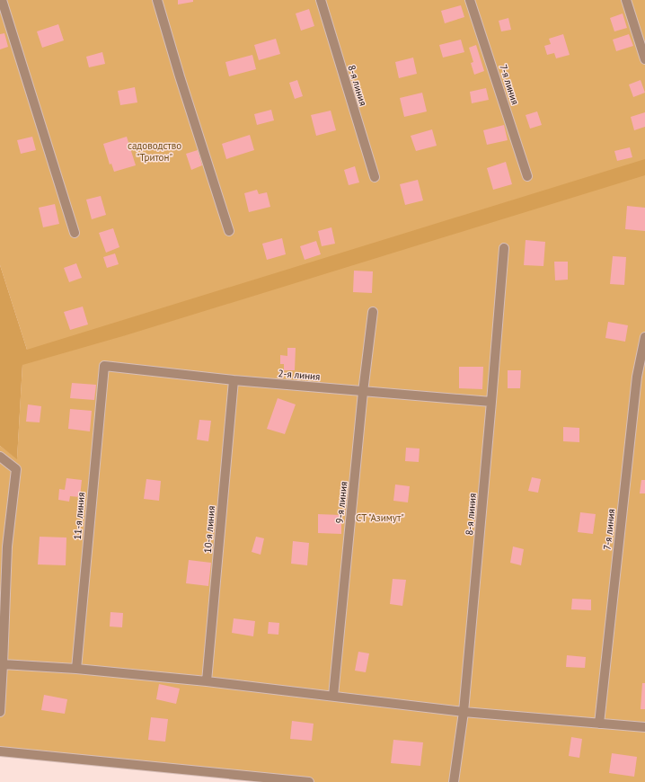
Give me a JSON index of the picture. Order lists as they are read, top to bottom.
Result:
{
  "streets": {
    "street": [
      "7-я линия",
      "8-я линия",
      "2-я линия",
      "9-я линия",
      "11-я линия",
      "10-я линия"
    ]
  },
  "crossings": [
    ["8-я линия", "2-я линия"],
    ["2-я линия", "9-я линия"],
    ["2-я линия", "11-я линия"],
    ["2-я линия", "10-я линия"]
  ],
  "parks": ["садоводство \"Тритон\"", "СТ \"Азимут\""]
}
